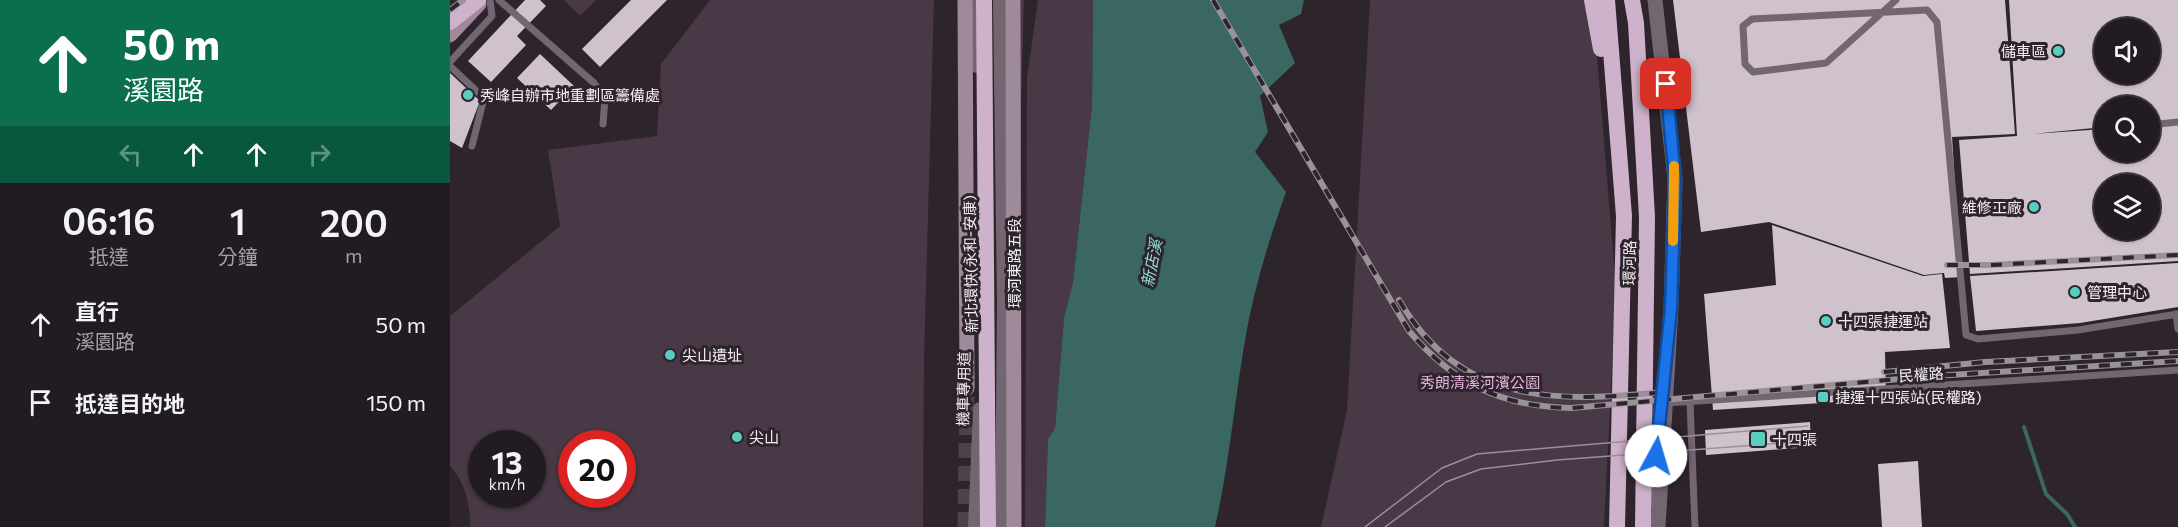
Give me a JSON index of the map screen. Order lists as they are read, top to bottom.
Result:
{
  "streets": {
    "highway": ["環河路", "新北環快(永和-安康)"],
    "main road": ["環河東路五段"],
    "street": ["機車專用道"],
    "lane": ["民權路"]
  },
  "water": ["新店溪"],
  "parks": ["秀朗清溪河濱公園"],
  "places": {
    "other": [
      "儲車區",
      "秀峰自辦市地重劃區籌備處",
      "維修工廠",
      "管理中心",
      "十四張捷運站",
      "尖山遺址",
      "尖山"
    ],
    "transit": ["捷運十四張站(民權路)", "十四張"]
  },
  "page": {
    "turn": ["50 m", "溪園路"],
    "eta": [
      "06:16",
      "抵達",
      "1",
      "分鐘",
      "200",
      "m"
    ],
    "list": [
      {
        "name": "直行",
        "note": "溪園路",
        "value": "50 m"
      },
      {
        "name": "抵達目的地",
        "value": "150 m"
      }
    ],
    "speed": "13 km/h",
    "limit": "20"
  }
}
